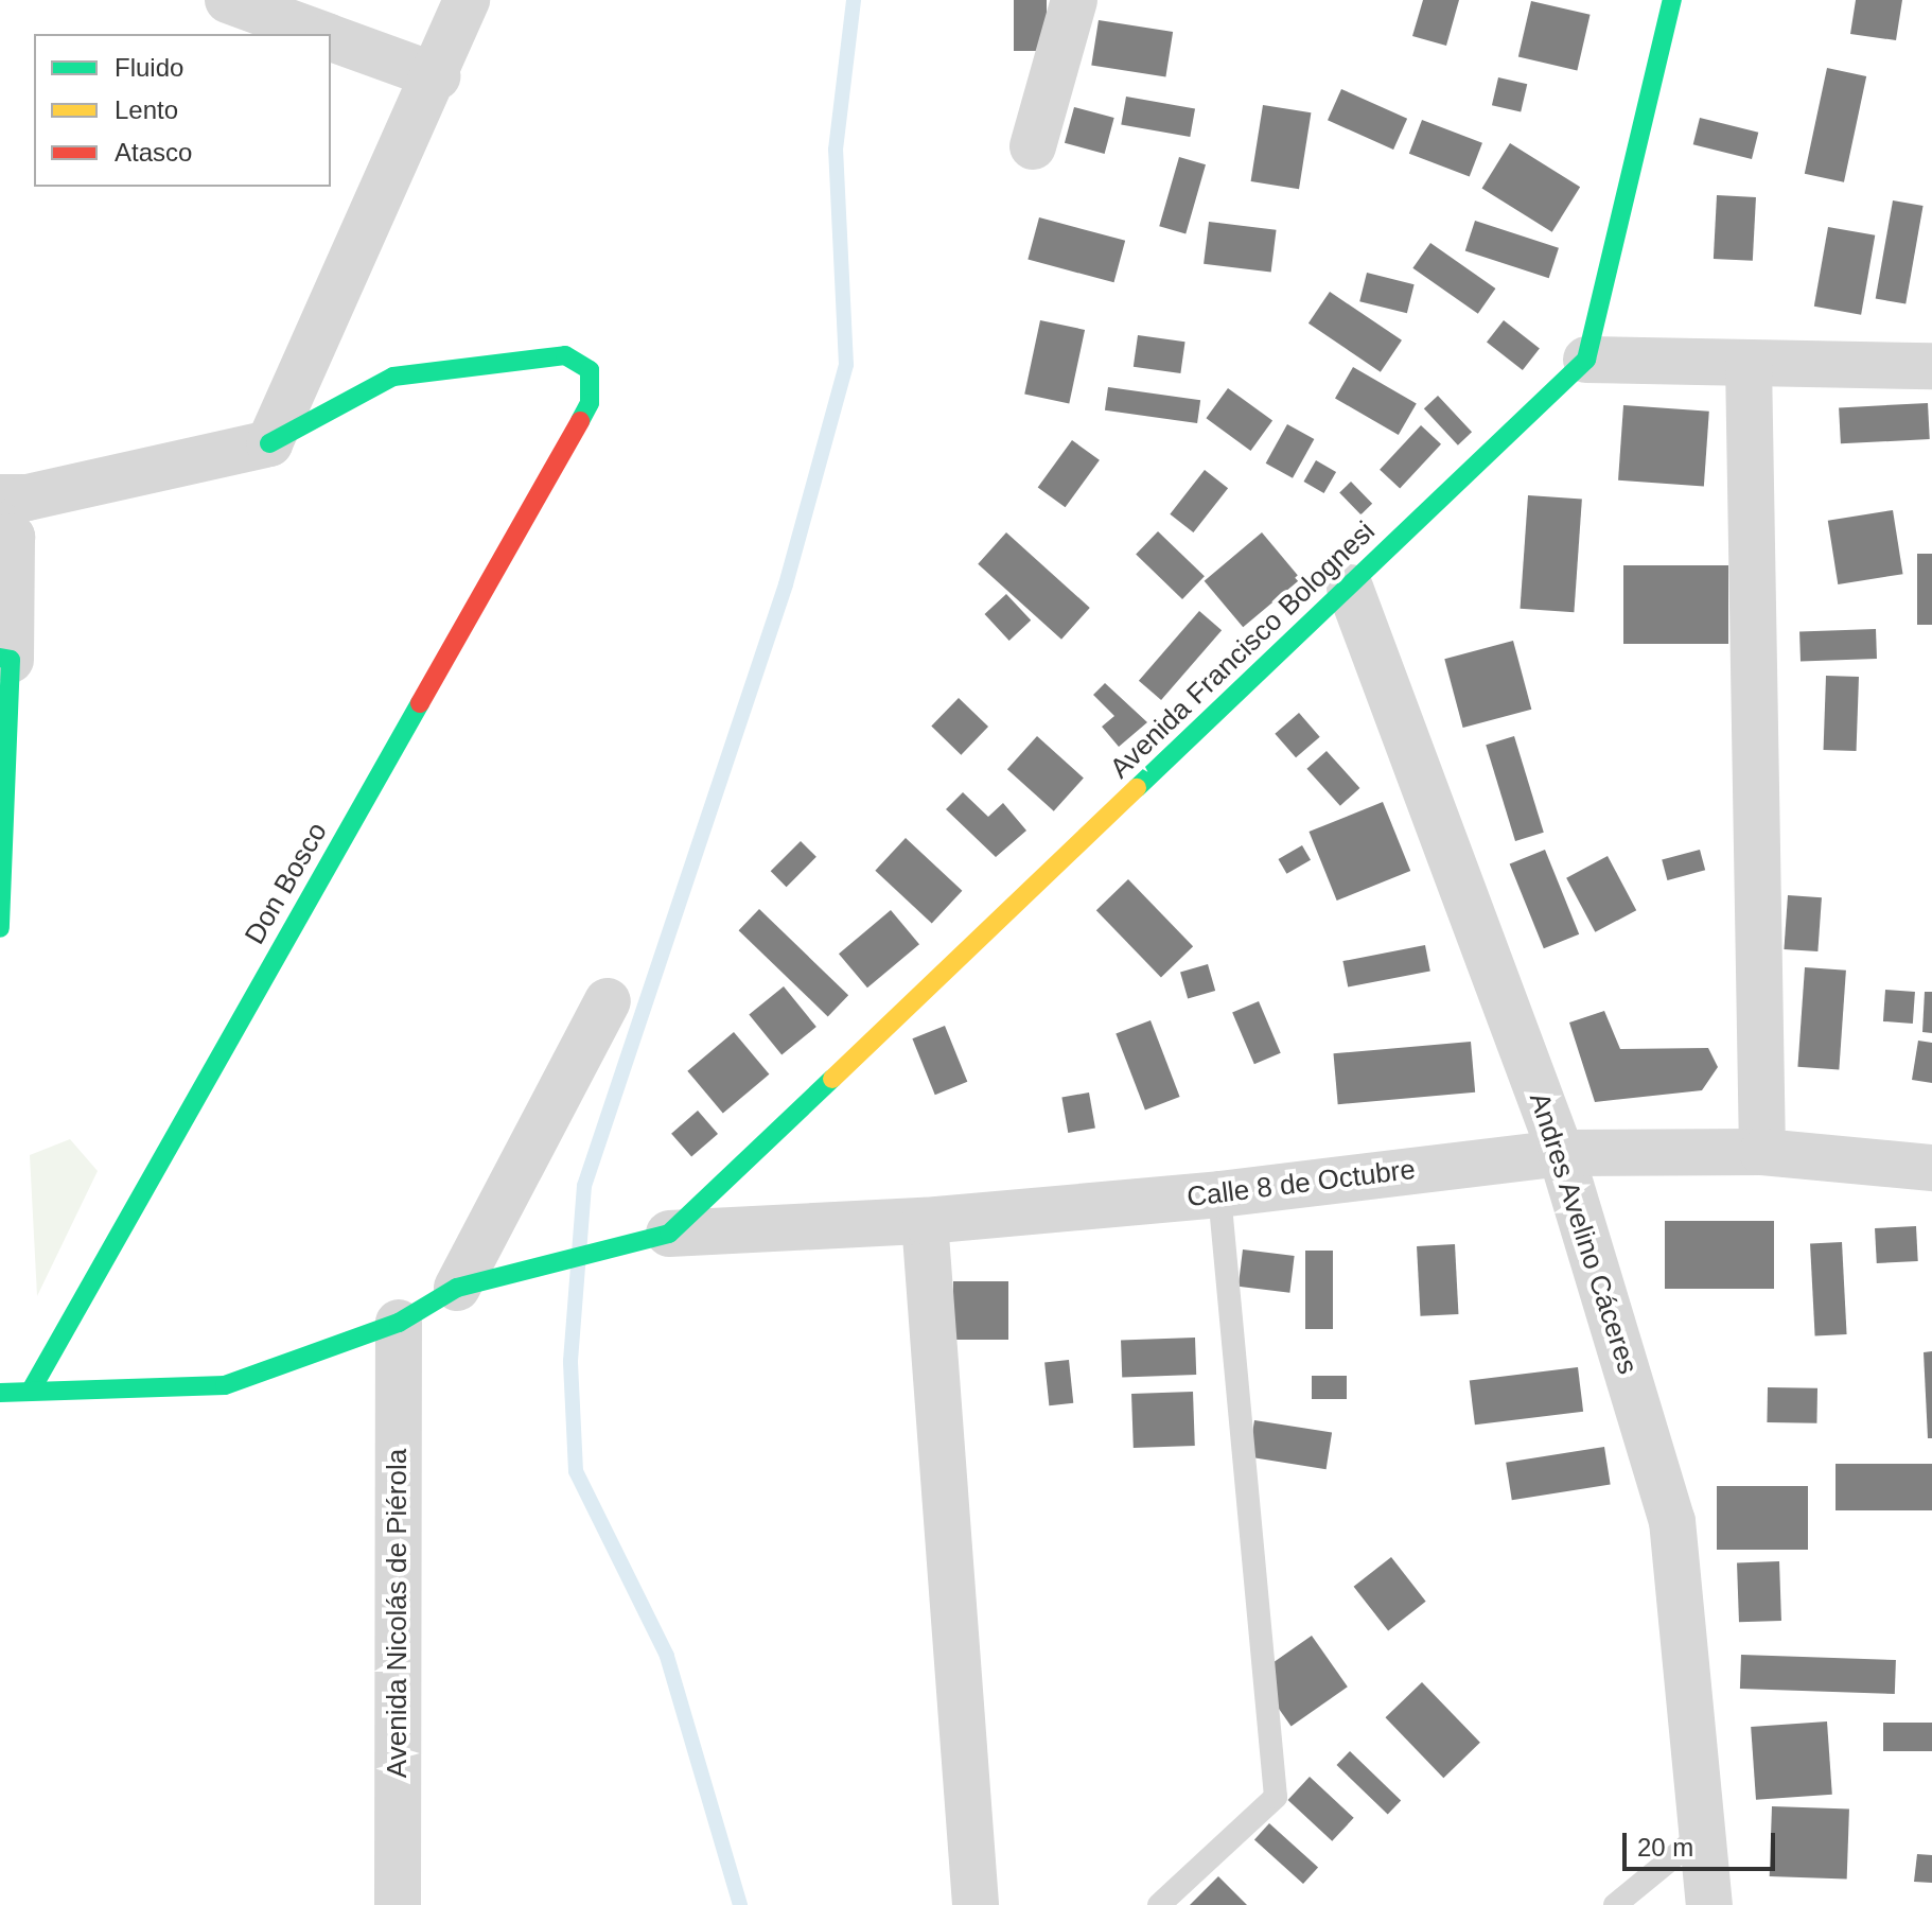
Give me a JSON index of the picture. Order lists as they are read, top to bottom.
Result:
{
  "streets": {
    "street": [
      "Avenida Francisco Bolognesi",
      "Don Bosco",
      "Calle 8 de Octubre",
      "Andres Avelino Cáceres",
      "Avenida Nicolás de Piérola"
    ]
  },
  "crossings": [
    ["Avenida Francisco Bolognesi", "Calle 8 de Octubre"],
    ["Avenida Francisco Bolognesi", "Andres Avelino Cáceres"],
    ["Calle 8 de Octubre", "Andres Avelino Cáceres"]
  ],
  "legend": ["Fluido", "Lento", "Atasco"],
  "scale_bar": "20 m"
}
